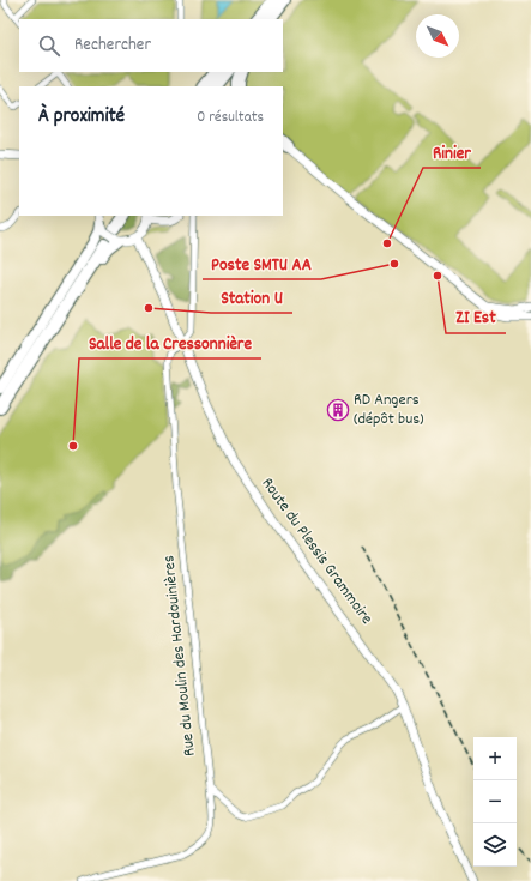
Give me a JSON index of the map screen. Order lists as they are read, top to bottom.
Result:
{
  "streets": {
    "street": ["Route du Plessis Grammoire", "Rue du Moulin des Hardouinières"]
  },
  "crossings": [
    ["Route du Plessis Grammoire", "Rue du Moulin des Hardouinières"]
  ],
  "places": {
    "other": [
      "Rinier",
      "Poste SMTU AA",
      "ZI Est",
      "Station U",
      "Salle de la Cressonnière"
    ],
    "building": ["RD Angers (dépôt bus)"]
  },
  "north": "bottom right",
  "page": {
    "search": "Rechercher",
    "heading": ["À proximité", "0 résultats"],
    "map_buttons": ["+", "−"]
  }
}
